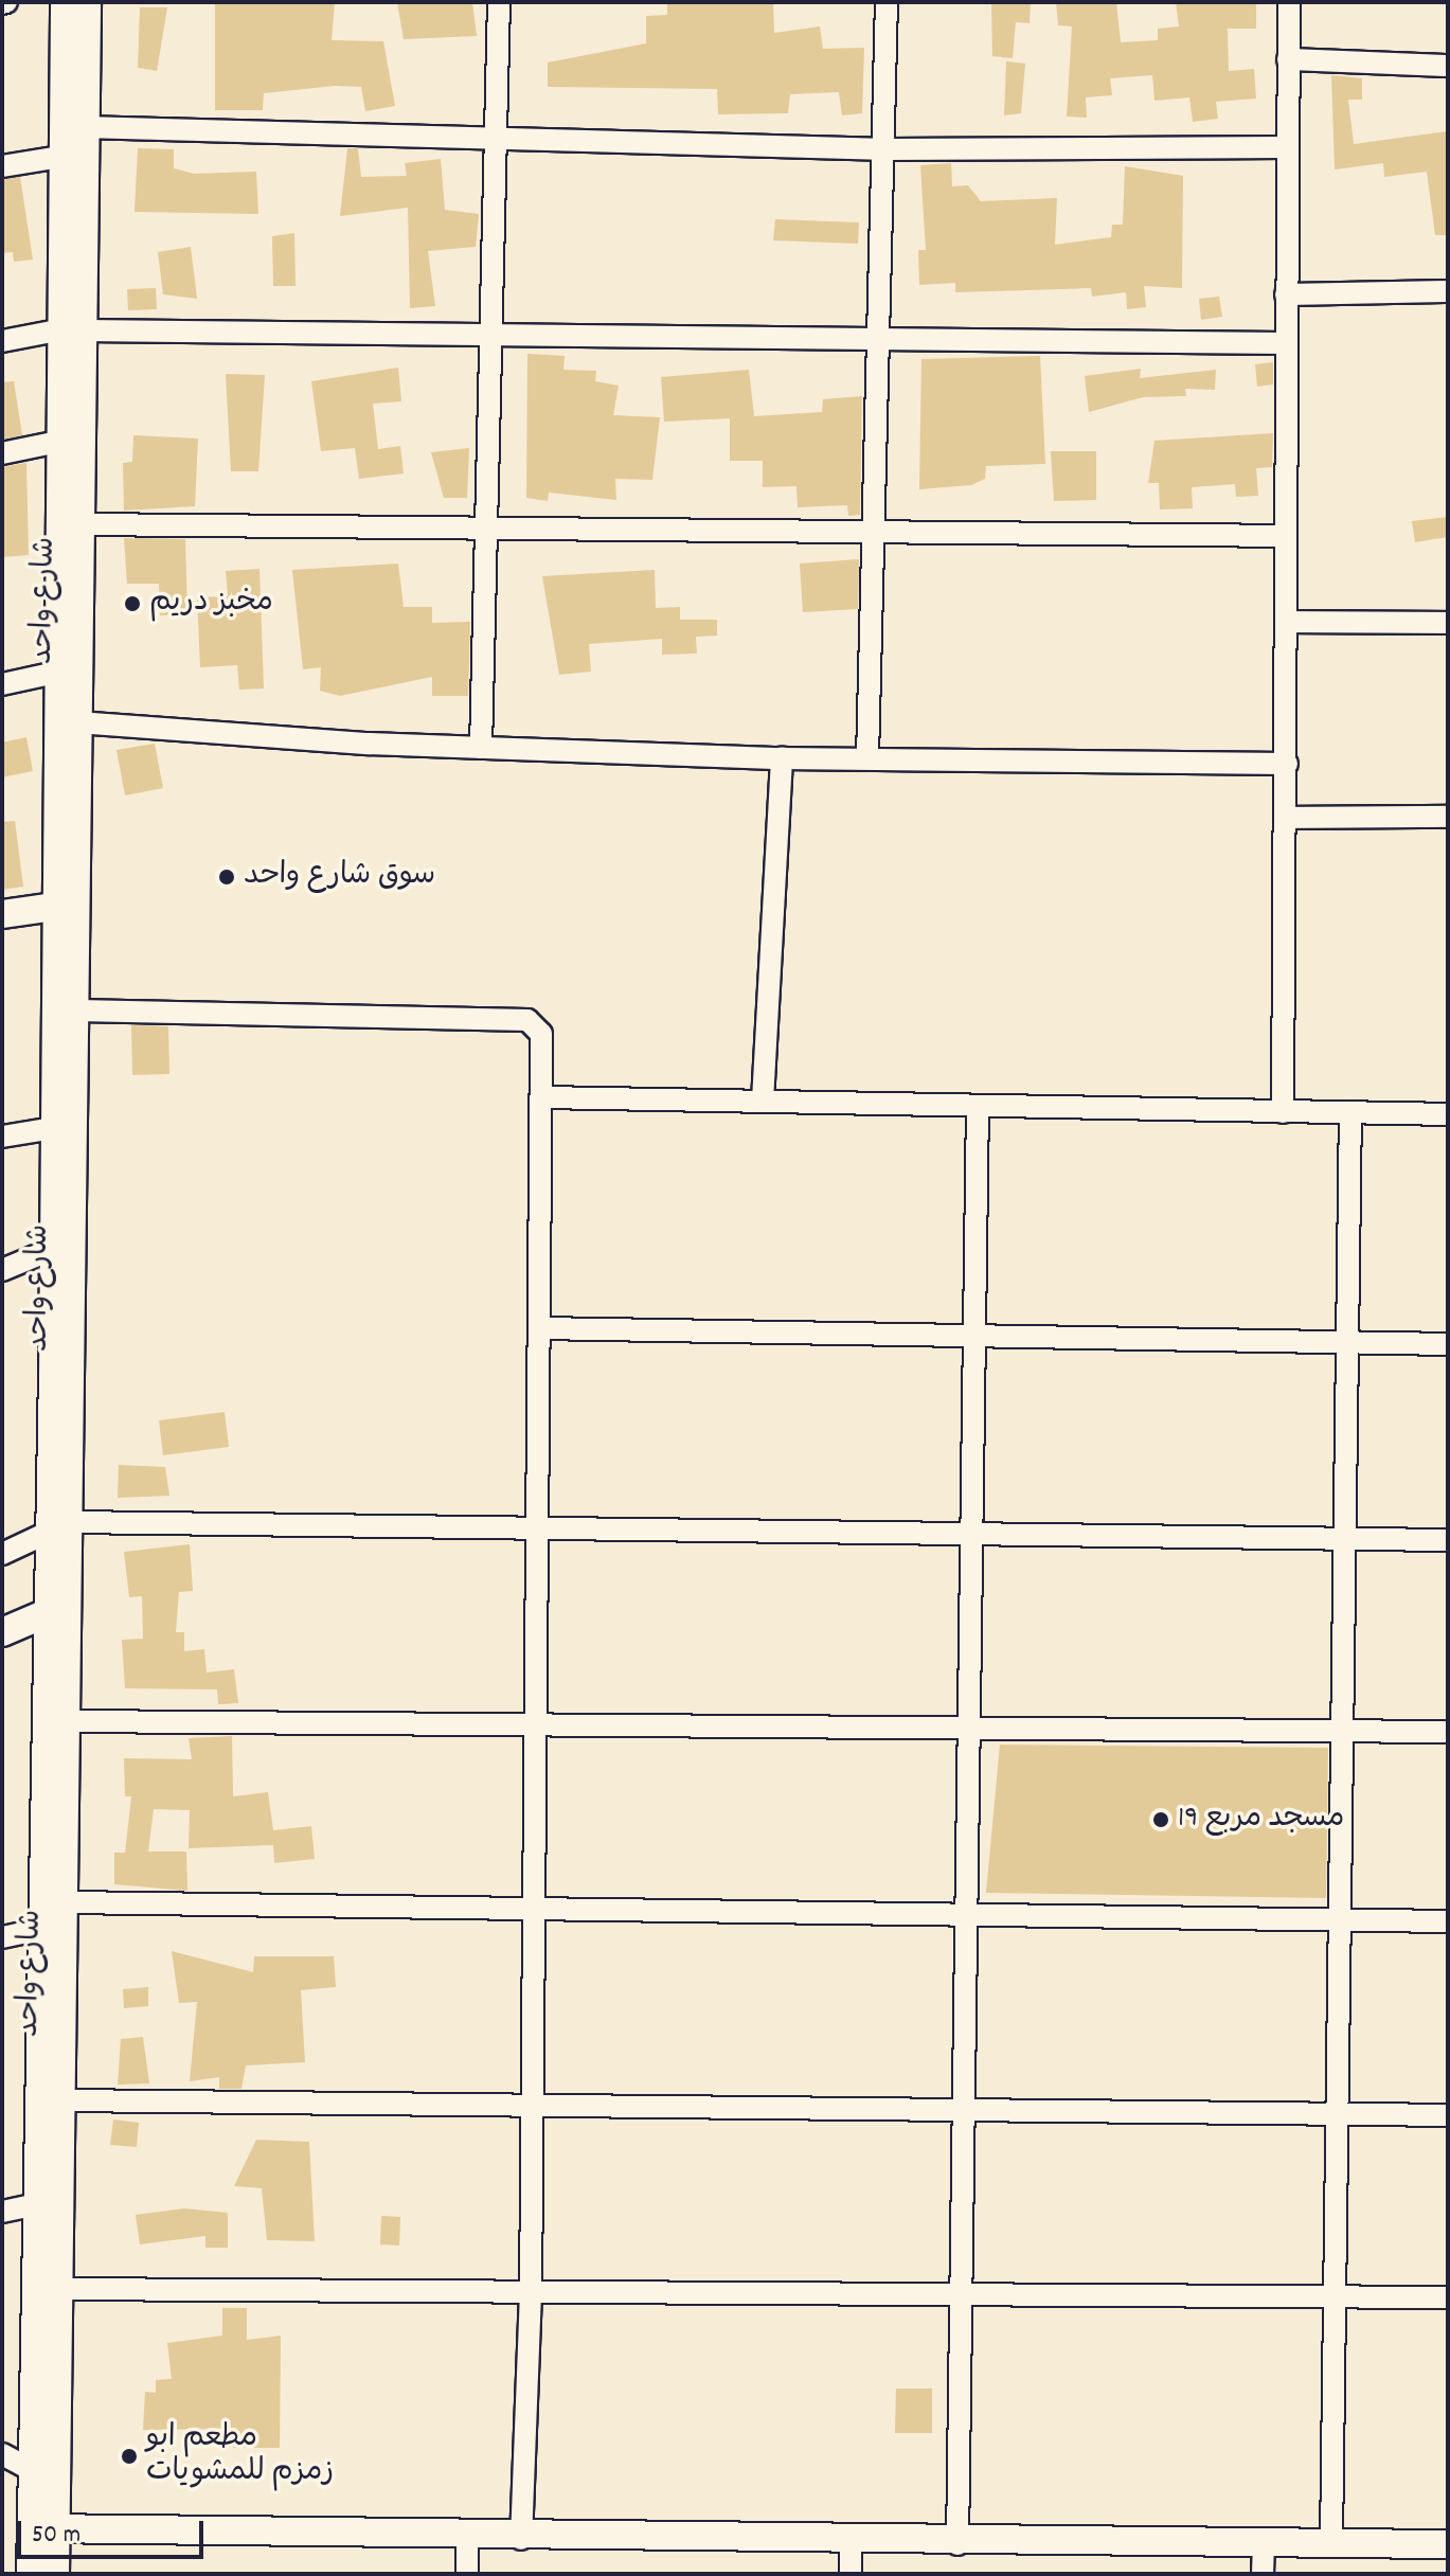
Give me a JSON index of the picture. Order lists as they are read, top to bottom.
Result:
{
  "streets": {
    "street": ["شارع واحد"]
  },
  "places": [
    "مخبز دريم",
    "سوق شارع واحد",
    "مسجد مربع 19",
    "مطعم ابو زمزم للمشويات"
  ],
  "scale_bar": "50 m"
}
